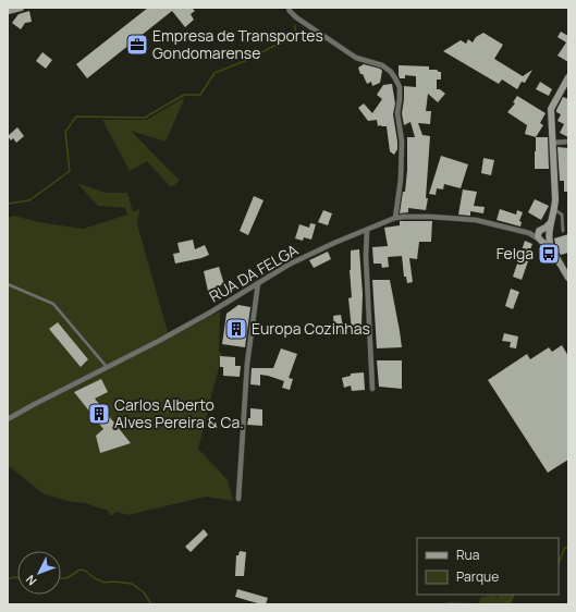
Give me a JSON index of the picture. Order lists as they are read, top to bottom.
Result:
{
  "streets": {
    "street": ["RUA DA FELGA"]
  },
  "places": {
    "office": ["Empresa de Transportes Gondomarense"],
    "bus stop": ["Felga"],
    "building": ["Europa Cozinhas", "Carlos Alberto Alves Pereira & Ca."]
  },
  "legend": ["Rua", "Parque"],
  "north": "bottom left"
}
